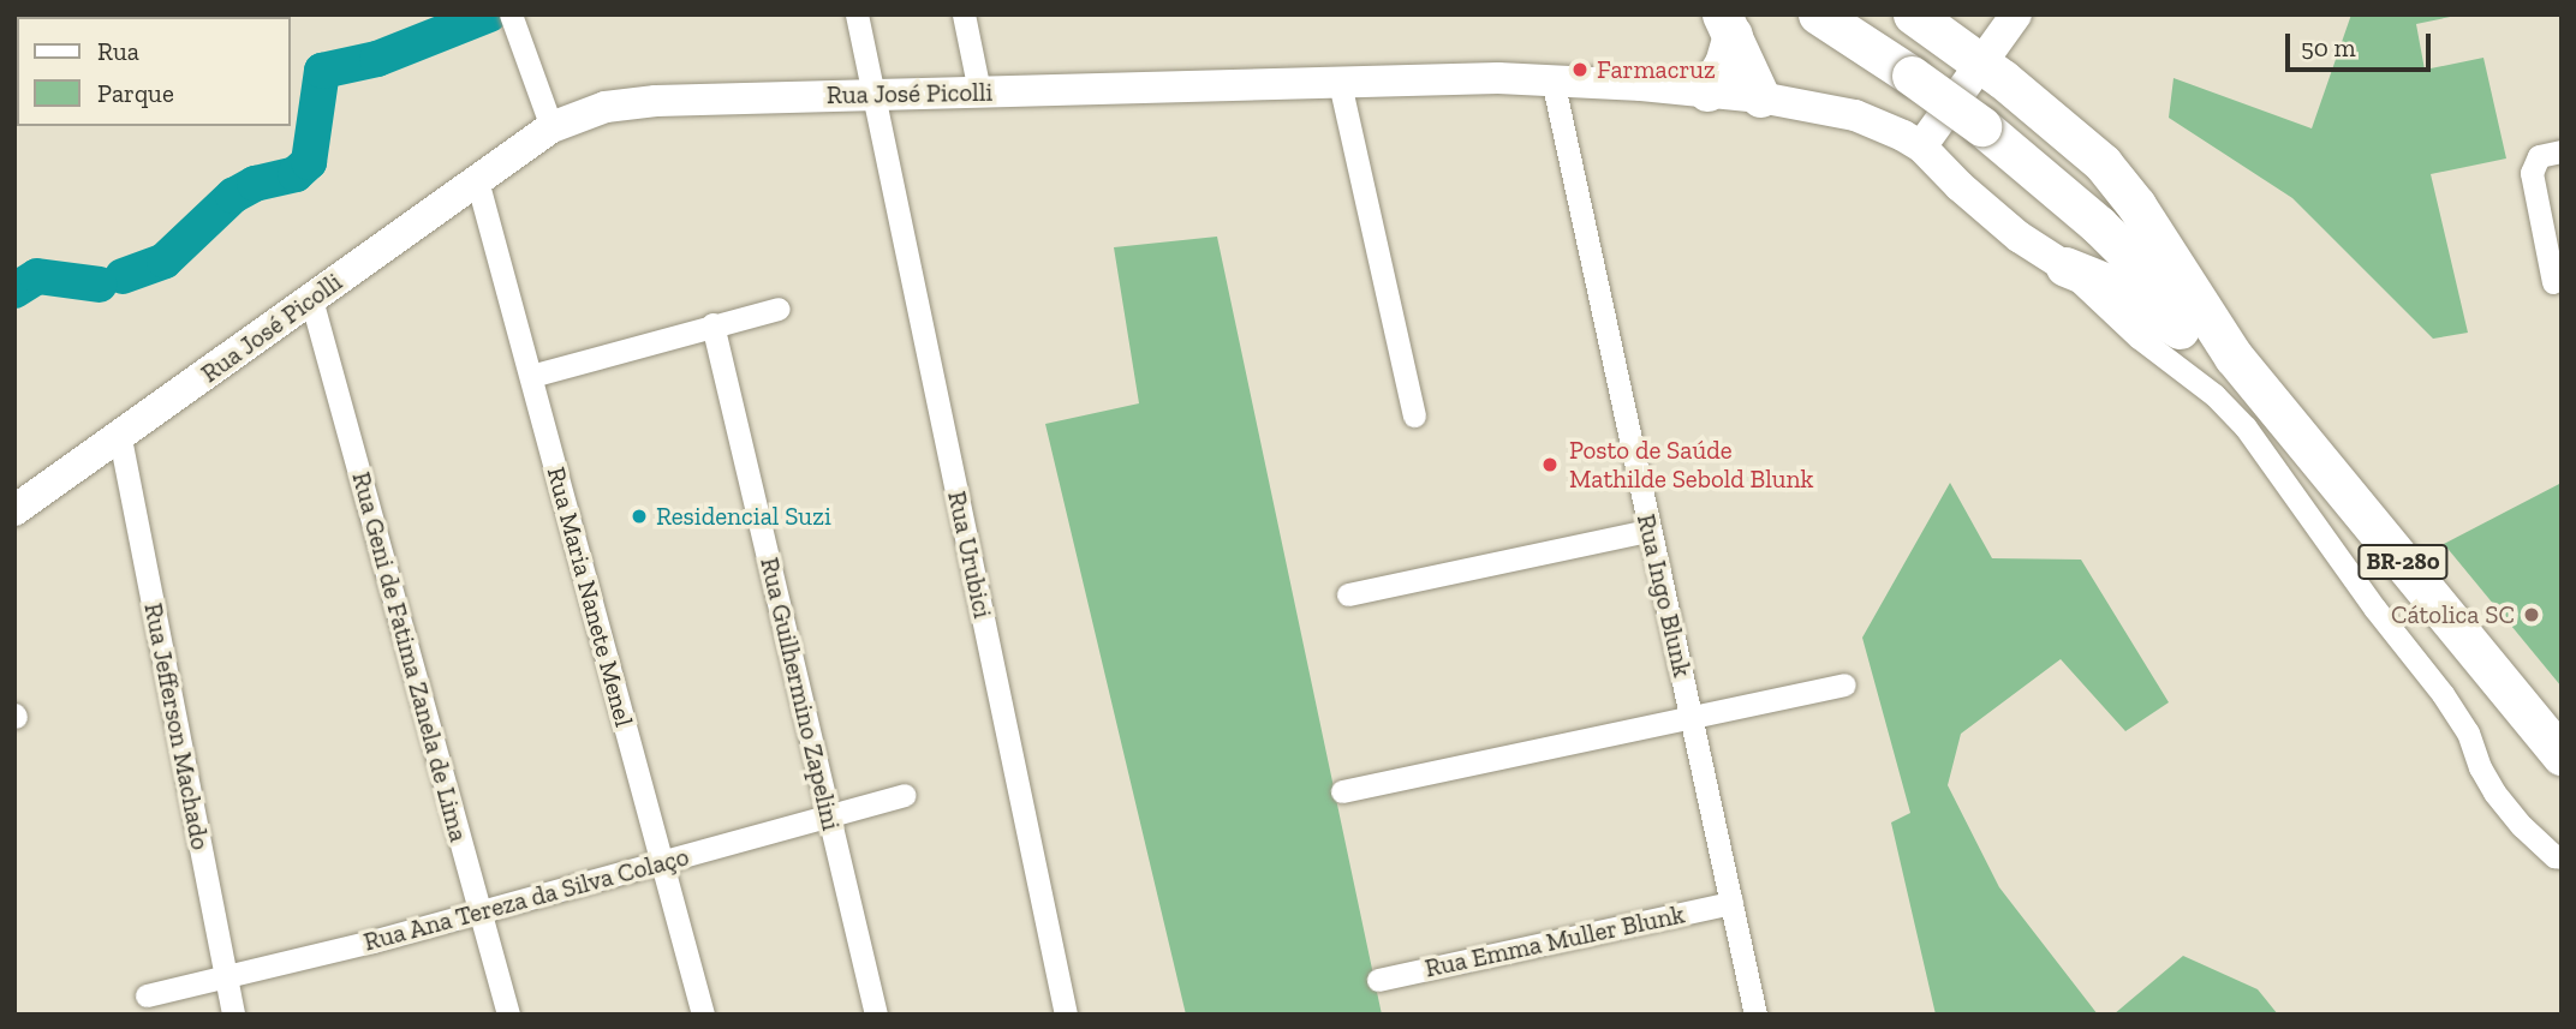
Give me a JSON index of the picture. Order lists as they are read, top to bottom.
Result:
{
  "streets": {
    "highway": ["BR-280"],
    "street": [
      "Rua José Picolli",
      "Rua Urubici",
      "Rua Ingo Blunk",
      "Rua Maria Nanete Menel",
      "Rua Geni de Fatima Zanela de Lima",
      "Rua Guilhermino Zapelini",
      "Rua Jefferson Machado",
      "Rua Ana Tereza da Silva Colaço",
      "Rua Emma Muller Blunk"
    ]
  },
  "crossings": [
    ["Rua José Picolli", "Rua Urubici"],
    ["Rua José Picolli", "Rua Ingo Blunk"],
    ["Rua José Picolli", "Rua Maria Nanete Menel"],
    ["Rua José Picolli", "Rua Geni de Fatima Zanela de Lima"],
    ["Rua José Picolli", "Rua Jefferson Machado"],
    ["Rua Ingo Blunk", "Rua Emma Muller Blunk"],
    ["Rua Maria Nanete Menel", "Rua Ana Tereza da Silva Colaço"],
    ["Rua Geni de Fatima Zanela de Lima", "Rua Ana Tereza da Silva Colaço"],
    ["Rua Guilhermino Zapelini", "Rua Ana Tereza da Silva Colaço"],
    ["Rua Jefferson Machado", "Rua Ana Tereza da Silva Colaço"]
  ],
  "places": [
    "Farmacruz",
    "Posto de Saúde Mathilde Sebold Blunk",
    "Residencial Suzi",
    "Cátolica SC"
  ],
  "legend": ["Rua", "Parque"],
  "scale_bar": "50 m"
}
